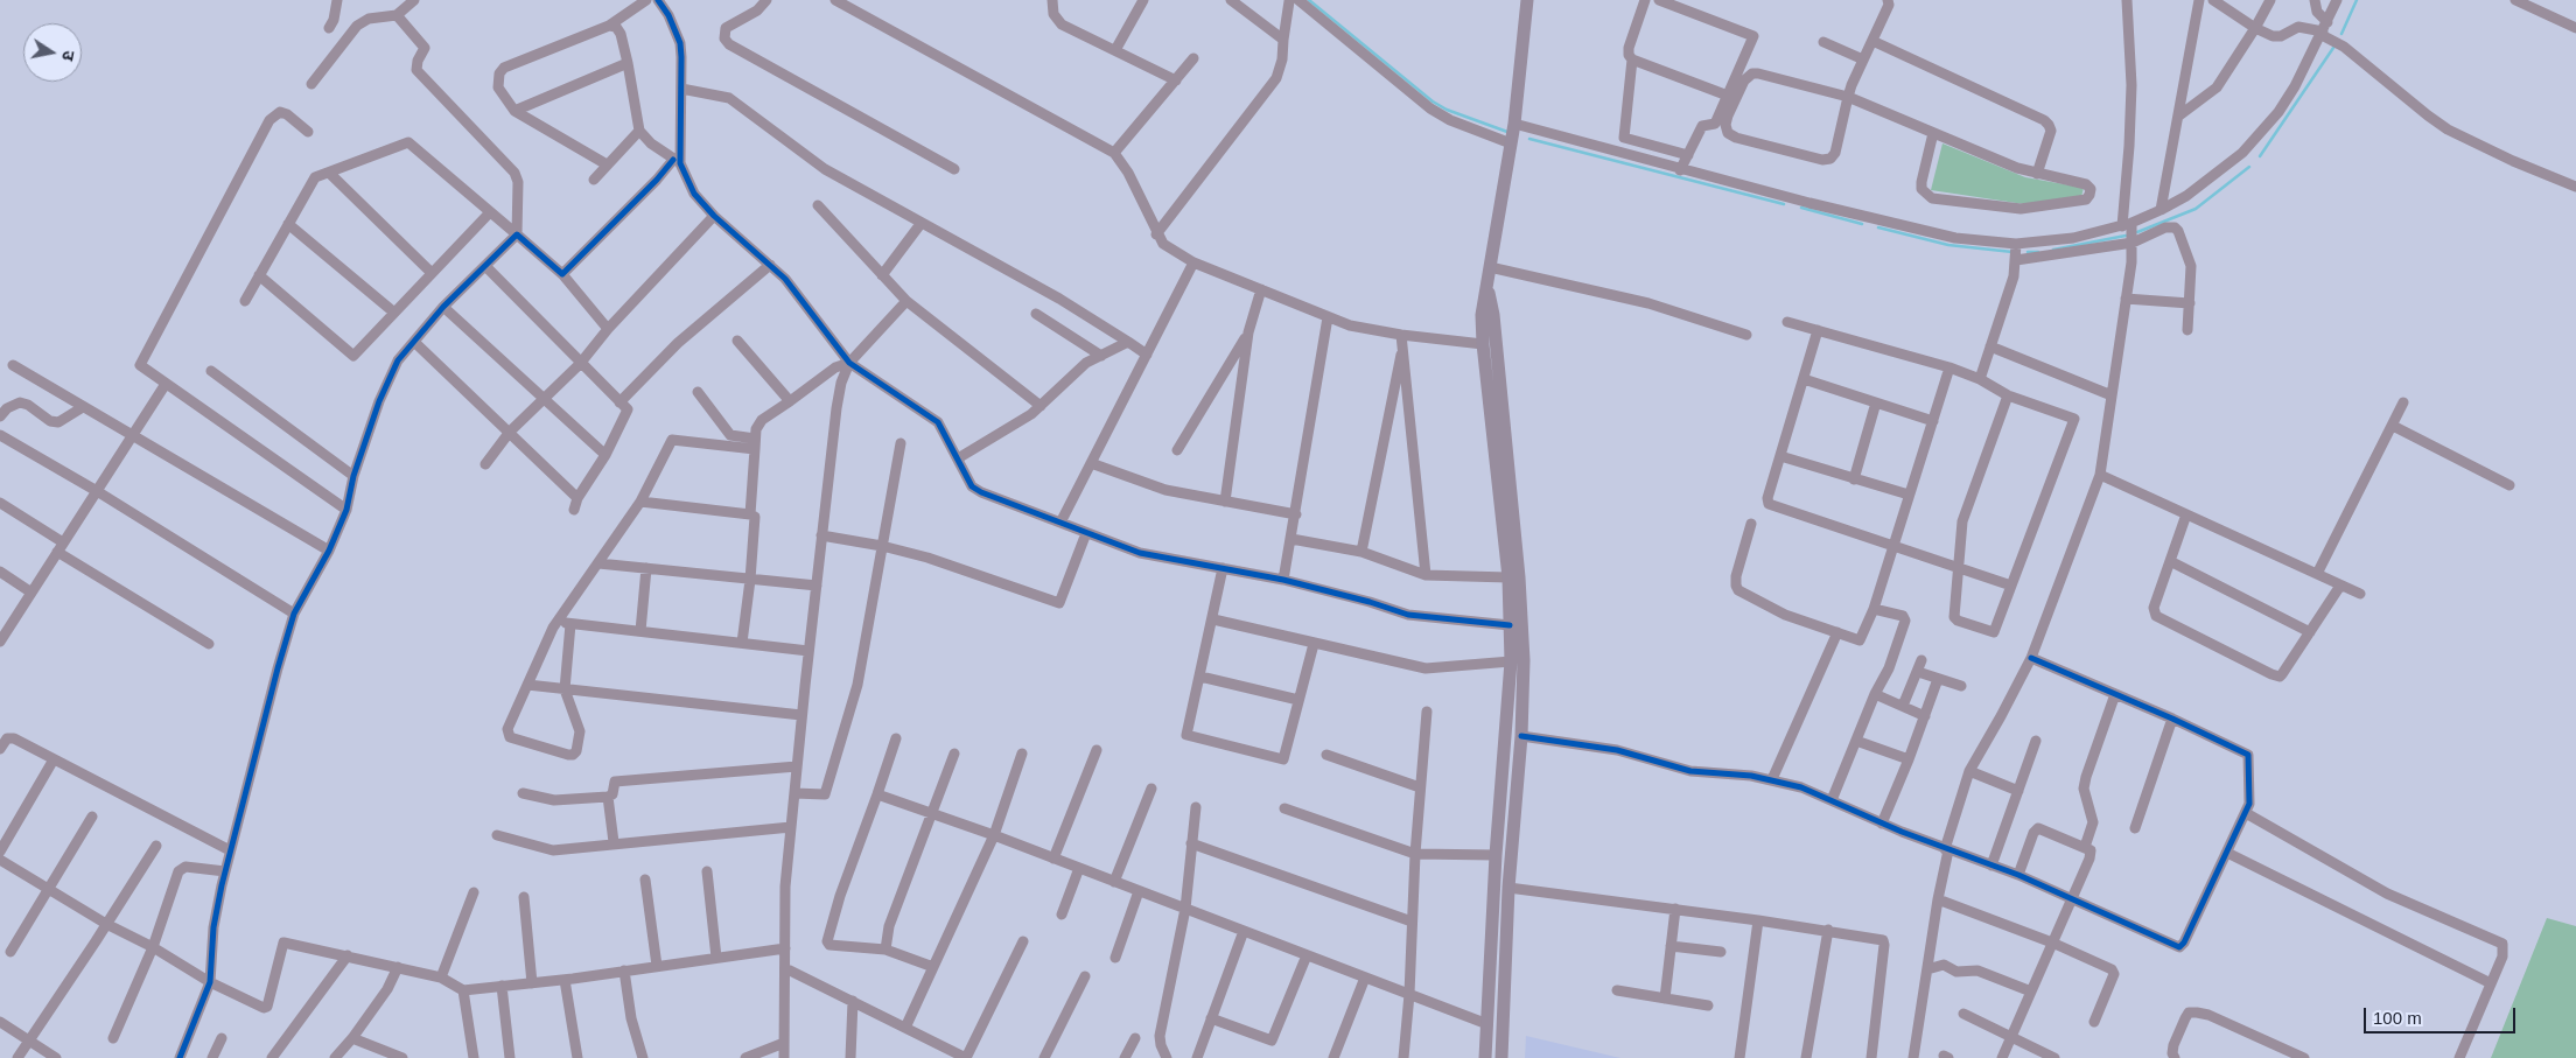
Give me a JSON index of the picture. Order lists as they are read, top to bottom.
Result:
{
  "scale_bar": "100 m",
  "north": "right"
}
